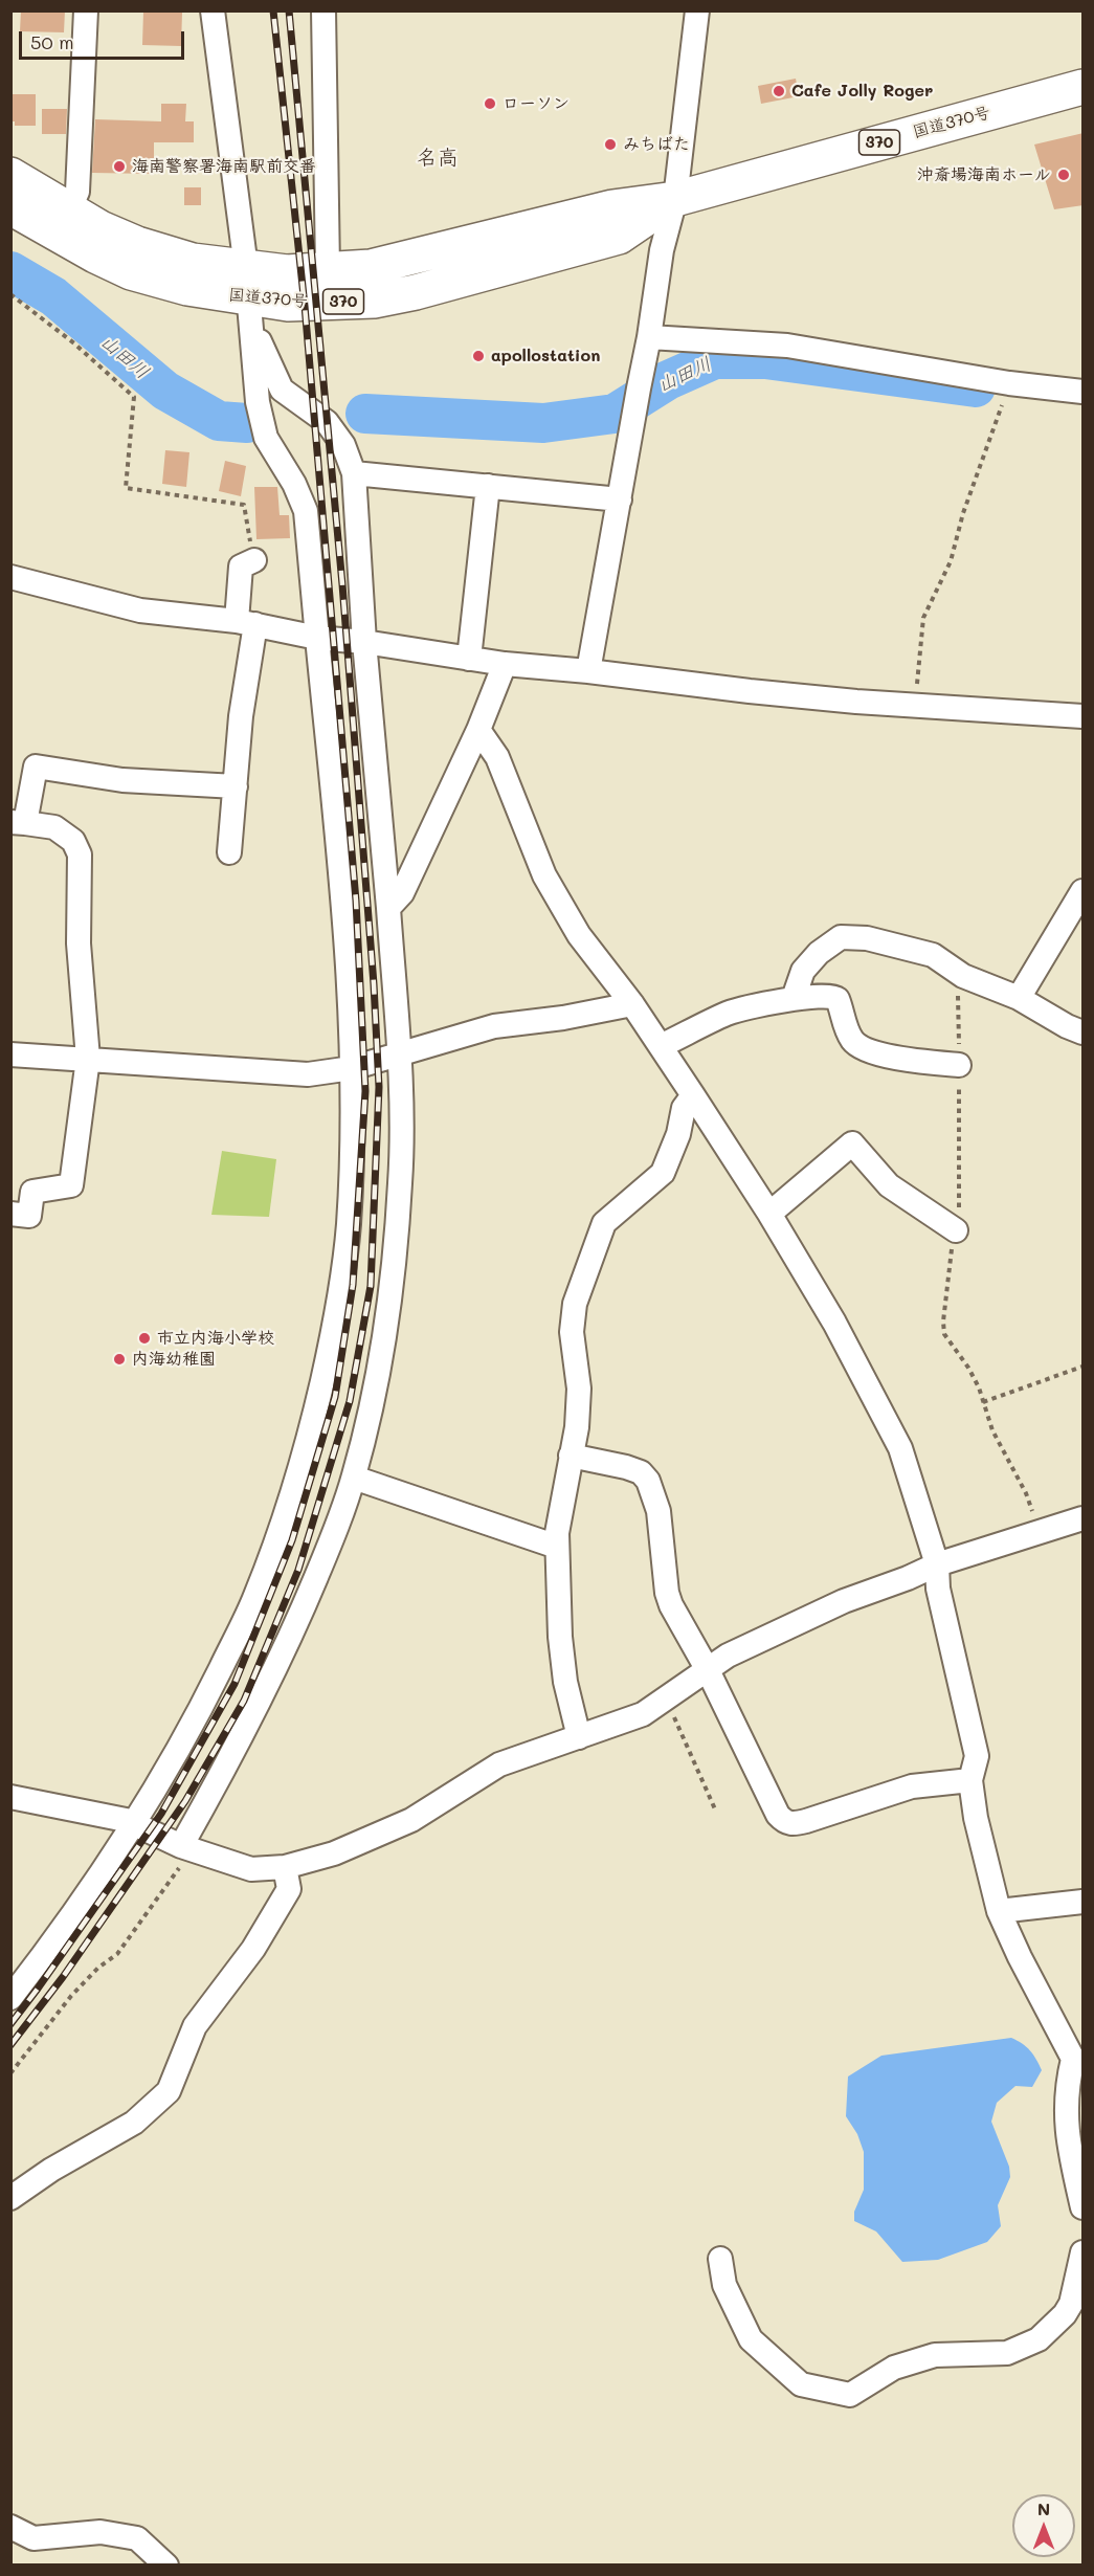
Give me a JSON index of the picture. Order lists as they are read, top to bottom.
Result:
{
  "streets": {
    "highway": ["国道370号", "370"]
  },
  "districts": ["名高"],
  "water": ["山田川"],
  "places": [
    "Cafe Jolly Roger",
    "ローソン",
    "みちばた",
    "海南警察署海南駅前交番",
    "沖斎場海南ホール",
    "apollostation",
    "市立内海小学校",
    "内海幼稚園"
  ],
  "scale_bar": "50 m",
  "north": "top"
}
